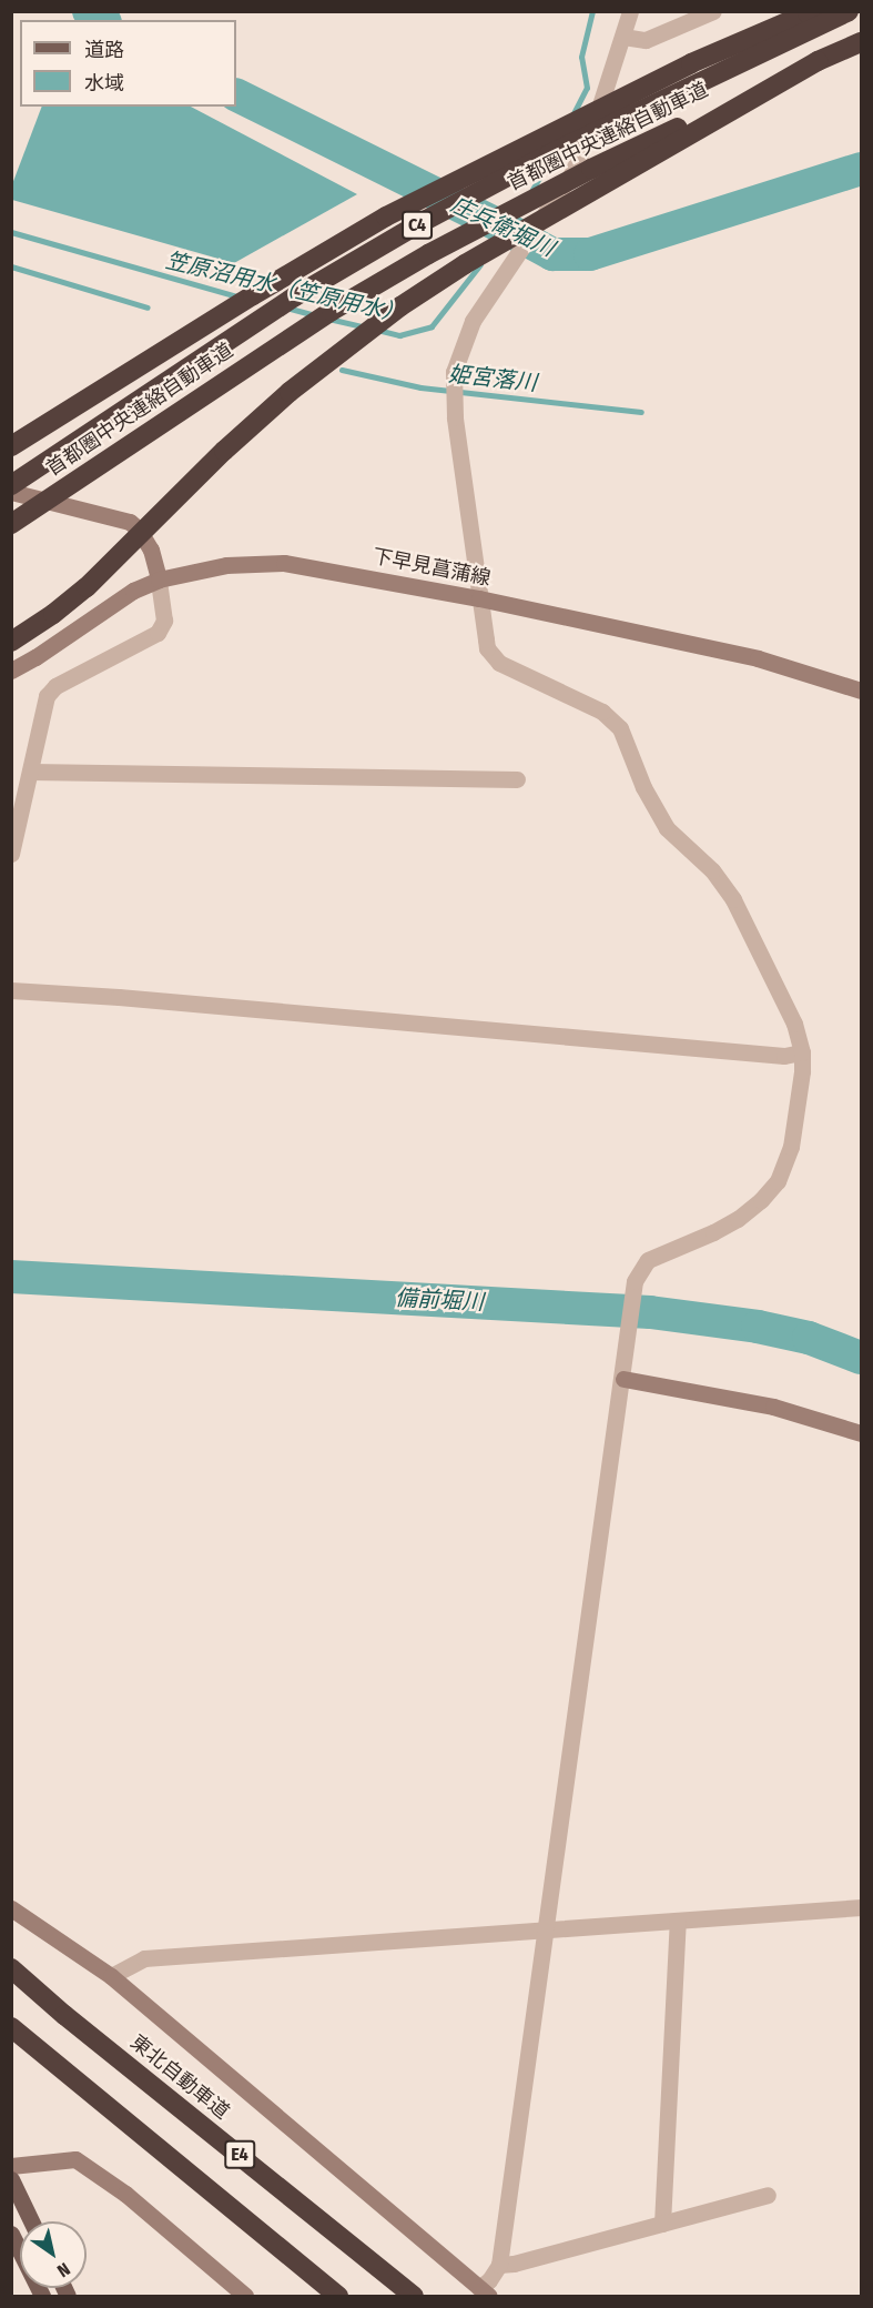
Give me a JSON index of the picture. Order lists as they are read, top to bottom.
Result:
{
  "streets": {
    "highway": [
      "首都圏中央連絡自動車道",
      "C4",
      "東北自動車道",
      "E4"
    ],
    "street": ["下早見菖蒲線"]
  },
  "water": [
    "庄兵衛堀川",
    "笠原沼用水（笠原用水）",
    "姫宮落川",
    "備前堀川"
  ],
  "legend": ["道路", "水域"],
  "north": "bottom right"
}
